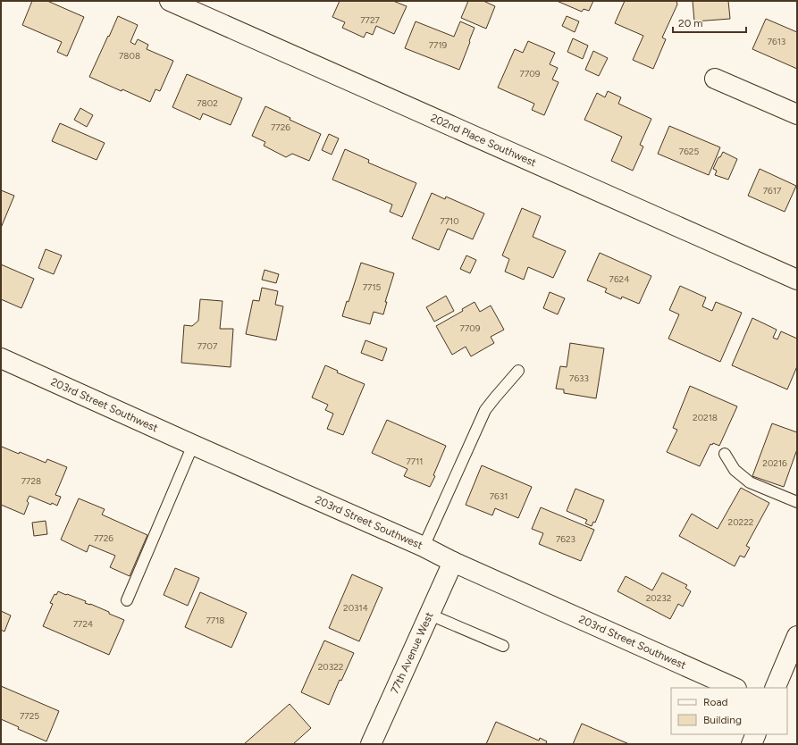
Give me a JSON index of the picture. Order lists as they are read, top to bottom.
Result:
{
  "streets": {
    "street": ["202nd Place Southwest", "203rd Street Southwest", "77th Avenue West"]
  },
  "crossings": [
    ["203rd Street Southwest", "77th Avenue West"]
  ],
  "house_numbers": [
    "7727",
    "7613",
    "7719",
    "7808",
    "7709",
    "7802",
    "7726",
    "7625",
    "7617",
    "7710",
    "7624",
    "7715",
    "7709",
    "7707",
    "7633",
    "20218",
    "7711",
    "20216",
    "7728",
    "7631",
    "20222",
    "7726",
    "7623",
    "20232",
    "20314",
    "7718",
    "7724",
    "20322",
    "7725"
  ],
  "legend": ["Road", "Building"],
  "scale_bar": "20 m"
}
